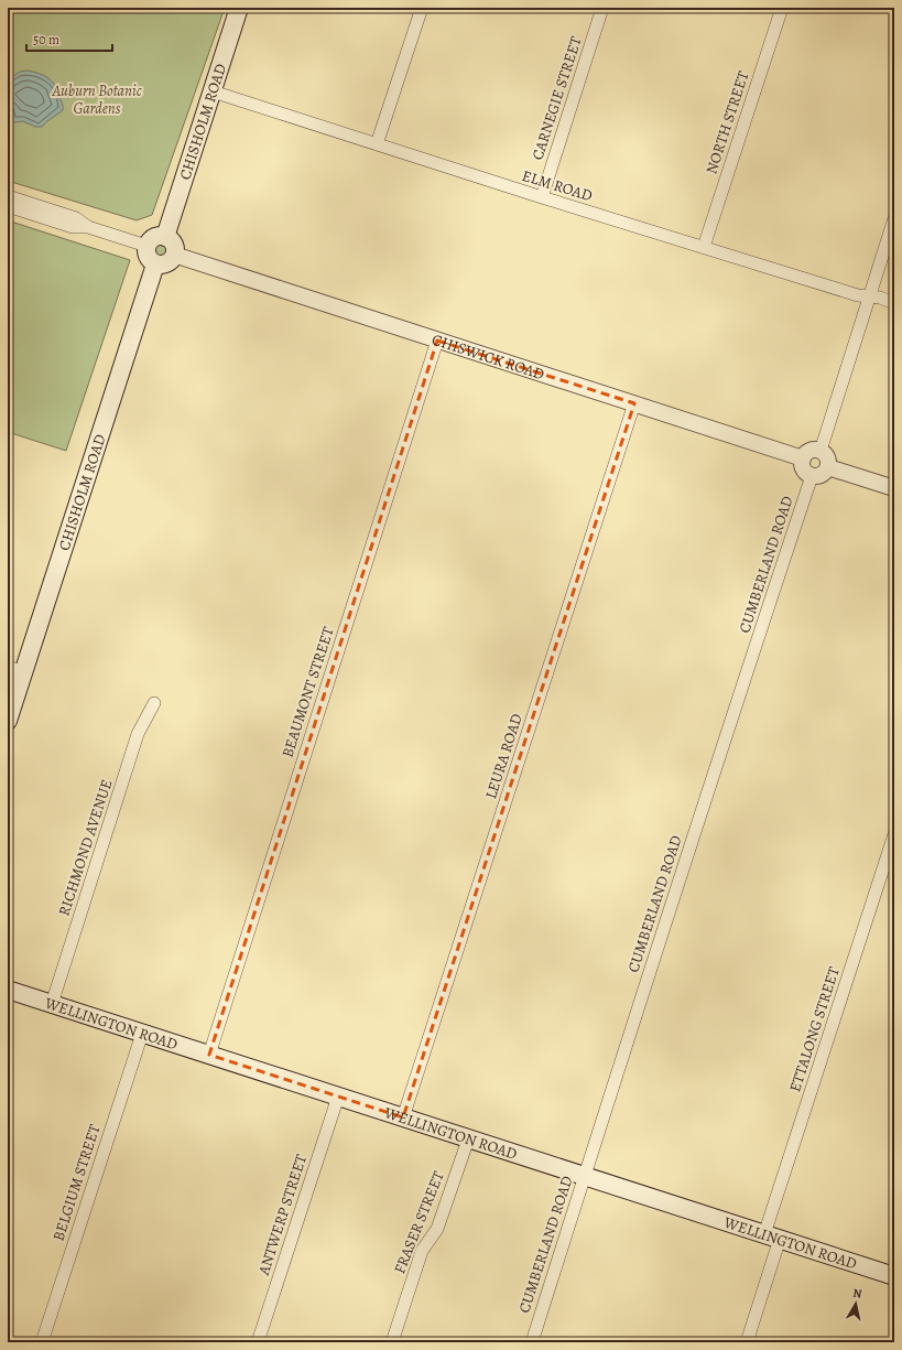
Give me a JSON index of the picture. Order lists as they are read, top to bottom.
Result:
{
  "streets": {
    "main road": ["CHISHOLM ROAD", "WELLINGTON ROAD"],
    "street": [
      "CARNEGIE STREET",
      "NORTH STREET",
      "ELM ROAD",
      "CHISWICK ROAD",
      "CUMBERLAND ROAD",
      "BEAUMONT STREET",
      "LEURA ROAD",
      "RICHMOND AVENUE",
      "ETTALONG STREET",
      "BELGIUM STREET",
      "ANTWERP STREET",
      "FRASER STREET"
    ]
  },
  "crossings": [
    ["CARNEGIE STREET", "ELM ROAD"],
    ["CHISHOLM ROAD", "ELM ROAD"],
    ["CHISHOLM ROAD", "CHISWICK ROAD"],
    ["NORTH STREET", "ELM ROAD"],
    ["CHISWICK ROAD", "CUMBERLAND ROAD"],
    ["CHISWICK ROAD", "BEAUMONT STREET"],
    ["CHISWICK ROAD", "LEURA ROAD"],
    ["CUMBERLAND ROAD", "WELLINGTON ROAD"],
    ["BEAUMONT STREET", "WELLINGTON ROAD"],
    ["LEURA ROAD", "WELLINGTON ROAD"],
    ["RICHMOND AVENUE", "WELLINGTON ROAD"],
    ["WELLINGTON ROAD", "ETTALONG STREET"],
    ["WELLINGTON ROAD", "BELGIUM STREET"],
    ["WELLINGTON ROAD", "ANTWERP STREET"],
    ["WELLINGTON ROAD", "FRASER STREET"]
  ],
  "parks": ["Auburn Botanic Gardens"],
  "scale_bar": "50 m",
  "north": "top"
}
